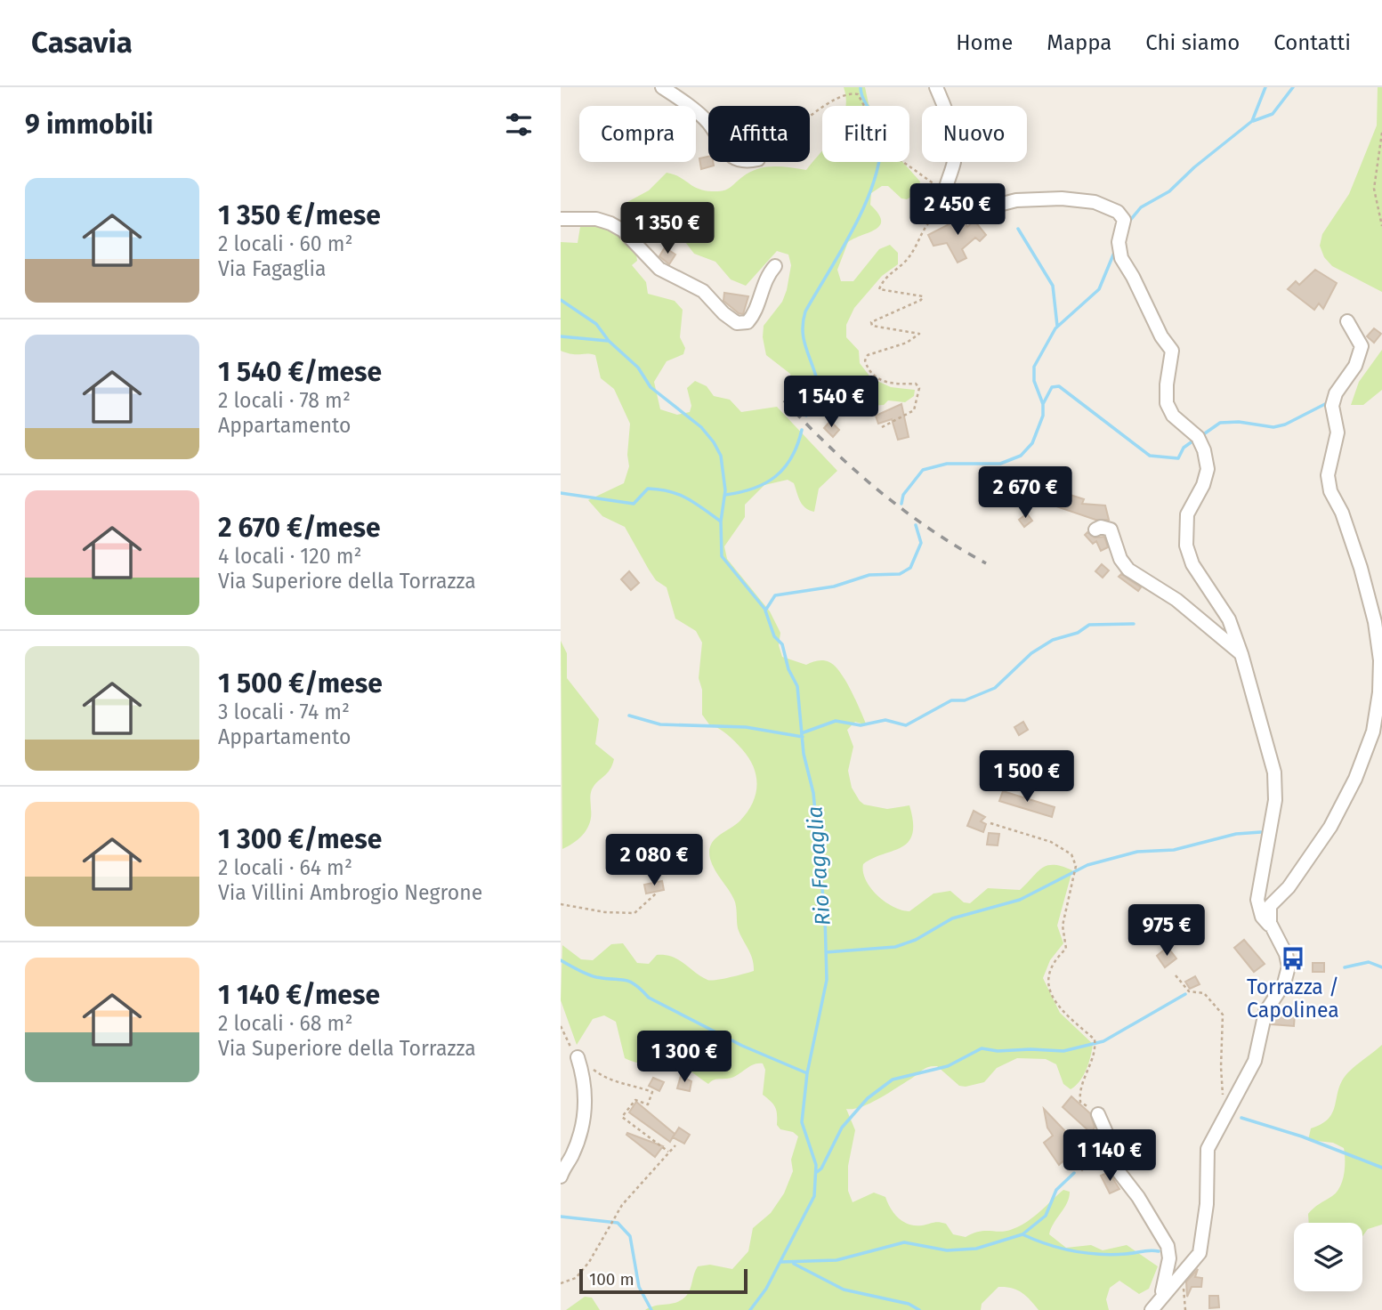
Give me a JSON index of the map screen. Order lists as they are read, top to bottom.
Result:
{
  "water": ["Rio Fagaglia"],
  "places": {
    "bus stop": ["Torrazza / Capolinea"]
  },
  "scale_bar": "100 m",
  "page": {
    "header": "Casavia",
    "nav": [
      "Home",
      "Mappa",
      "Chi siamo",
      "Contatti"
    ],
    "heading": "9 immobili",
    "chip": [
      "Compra",
      "Affitta",
      "Filtri",
      "Nuovo"
    ],
    "list": [
      {
        "name": "1 350 €/mese",
        "note": "2 locali · 60 m² · Via Fagaglia"
      },
      {
        "name": "1 540 €/mese",
        "note": "2 locali · 78 m² · Appartamento"
      },
      {
        "name": "2 670 €/mese",
        "note": "4 locali · 120 m² · Via Superiore della Torrazza"
      },
      {
        "name": "1 500 €/mese",
        "note": "3 locali · 74 m² · Appartamento"
      },
      {
        "name": "1 300 €/mese",
        "note": "2 locali · 64 m² · Via Villini Ambrogio Negrone"
      },
      {
        "name": "1 140 €/mese",
        "note": "2 locali · 68 m² · Via Superiore della Torrazza"
      }
    ],
    "price": [
      "2 450 €",
      "1 350 €",
      "1 540 €",
      "2 670 €",
      "1 500 €",
      "2 080 €",
      "975 €",
      "1 300 €",
      "1 140 €"
    ],
    "scale": "100 m"
  }
}
